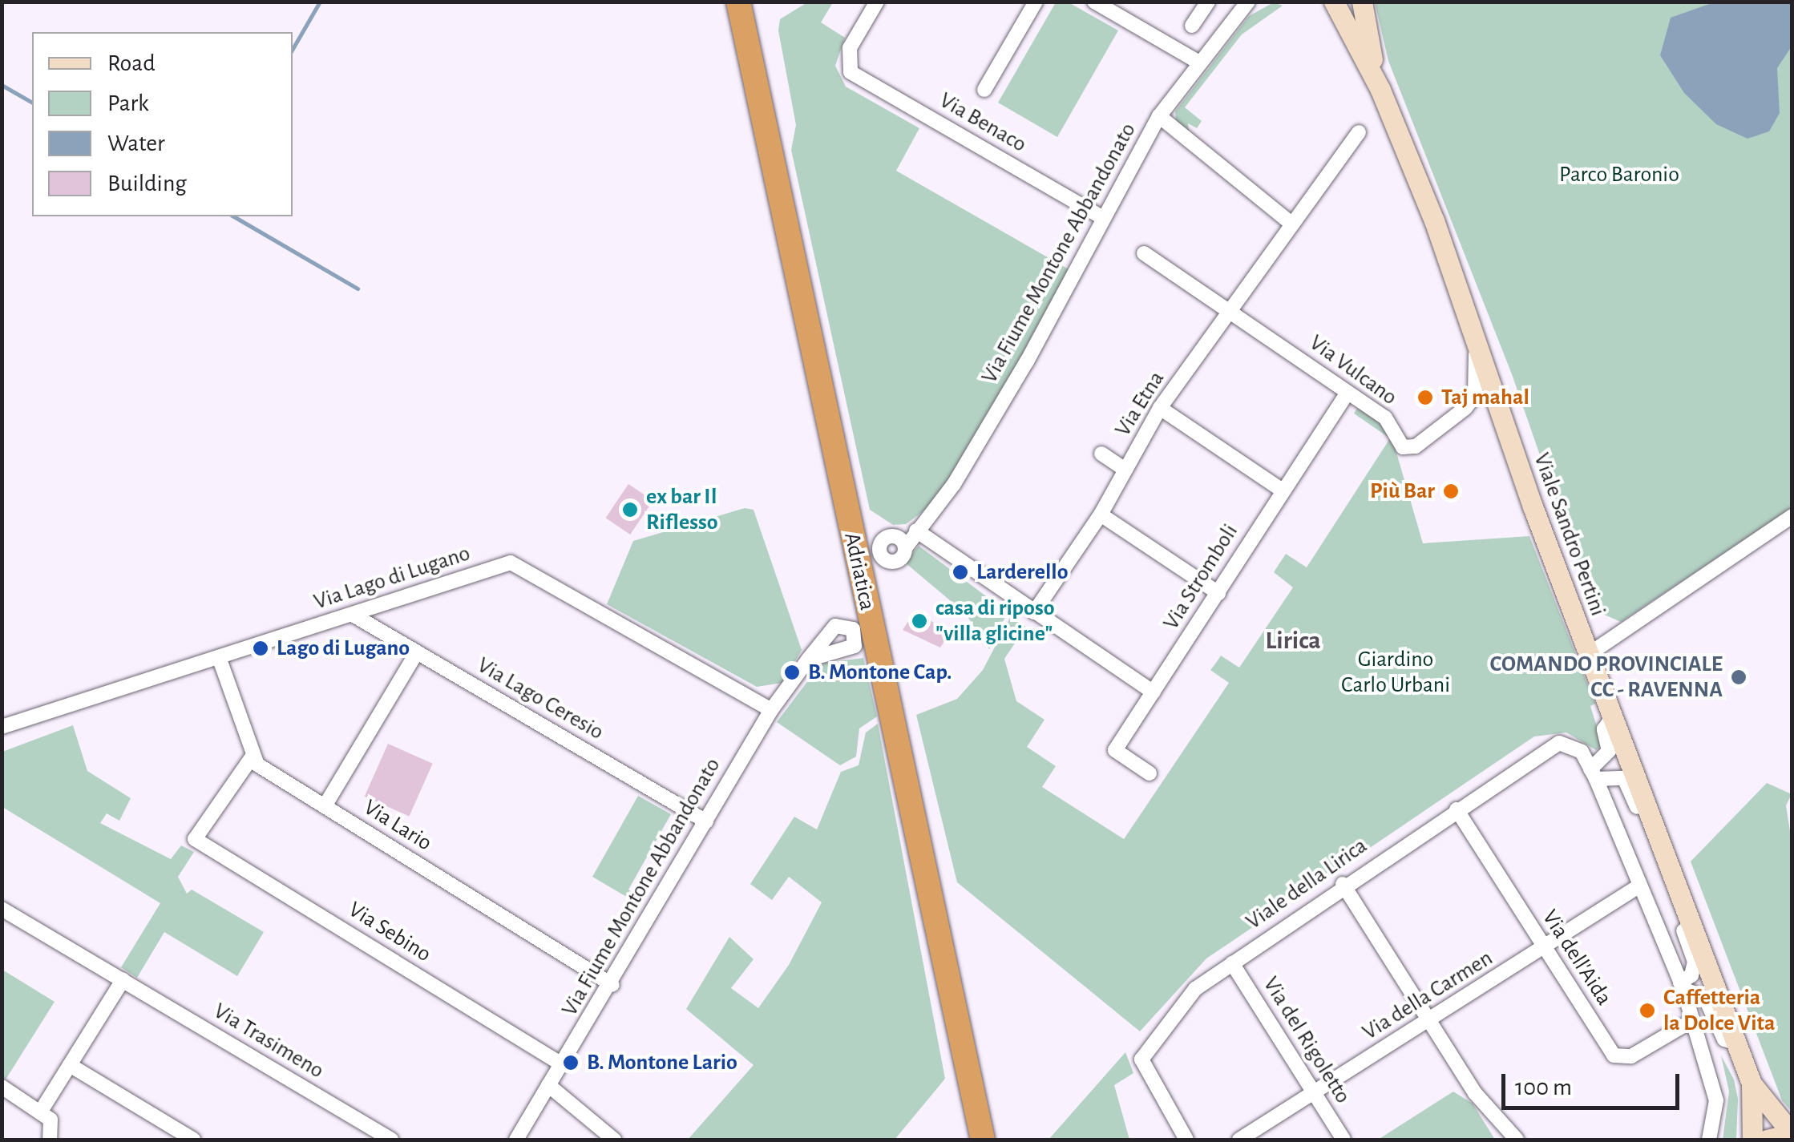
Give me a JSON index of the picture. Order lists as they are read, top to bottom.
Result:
{
  "streets": {
    "highway": ["Adriatica"],
    "main road": ["Viale Sandro Pertini"],
    "street": [
      "Via Benaco",
      "Via Fiume Montone Abbandonato",
      "Via Vulcano",
      "Via Etna",
      "Via Stromboli",
      "Via Lago di Lugano",
      "Via Lago Ceresio",
      "Via Lario",
      "Viale della Lirica",
      "Via Sebino",
      "Via dell'Aida",
      "Via della Carmen",
      "Via del Rigoletto",
      "Via Trasimeno"
    ]
  },
  "crossings": [
    ["Via Benaco", "Via Fiume Montone Abbandonato"],
    ["Via Fiume Montone Abbandonato", "Via Lago di Lugano"],
    ["Via Fiume Montone Abbandonato", "Via Lago Ceresio"],
    ["Via Fiume Montone Abbandonato", "Via Lario"],
    ["Via Fiume Montone Abbandonato", "Via Sebino"],
    ["Via Vulcano", "Via Etna"],
    ["Via Vulcano", "Viale Sandro Pertini"],
    ["Via Vulcano", "Via Stromboli"],
    ["Viale Sandro Pertini", "Viale della Lirica"],
    ["Via Lago di Lugano", "Via Lago Ceresio"],
    ["Via Lario", "Via Sebino"],
    ["Viale della Lirica", "Via dell'Aida"],
    ["Viale della Lirica", "Via della Carmen"],
    ["Viale della Lirica", "Via del Rigoletto"],
    ["Via dell'Aida", "Via della Carmen"],
    ["Via della Carmen", "Via del Rigoletto"]
  ],
  "districts": ["Lirica"],
  "parks": ["Parco Baronio", "Giardino Carlo Urbani"],
  "places": [
    "Taj mahal",
    "Più Bar",
    "ex bar Il Riflesso",
    "Larderello",
    "casa di riposo \"villa glicine\"",
    "Lago di Lugano",
    "B. Montone Cap.",
    "COMANDO PROVINCIALE CC - RAVENNA",
    "Caffetteria la Dolce Vita",
    "B. Montone Lario"
  ],
  "legend": [
    "Road",
    "Park",
    "Water",
    "Building"
  ],
  "scale_bar": "100 m"
}
